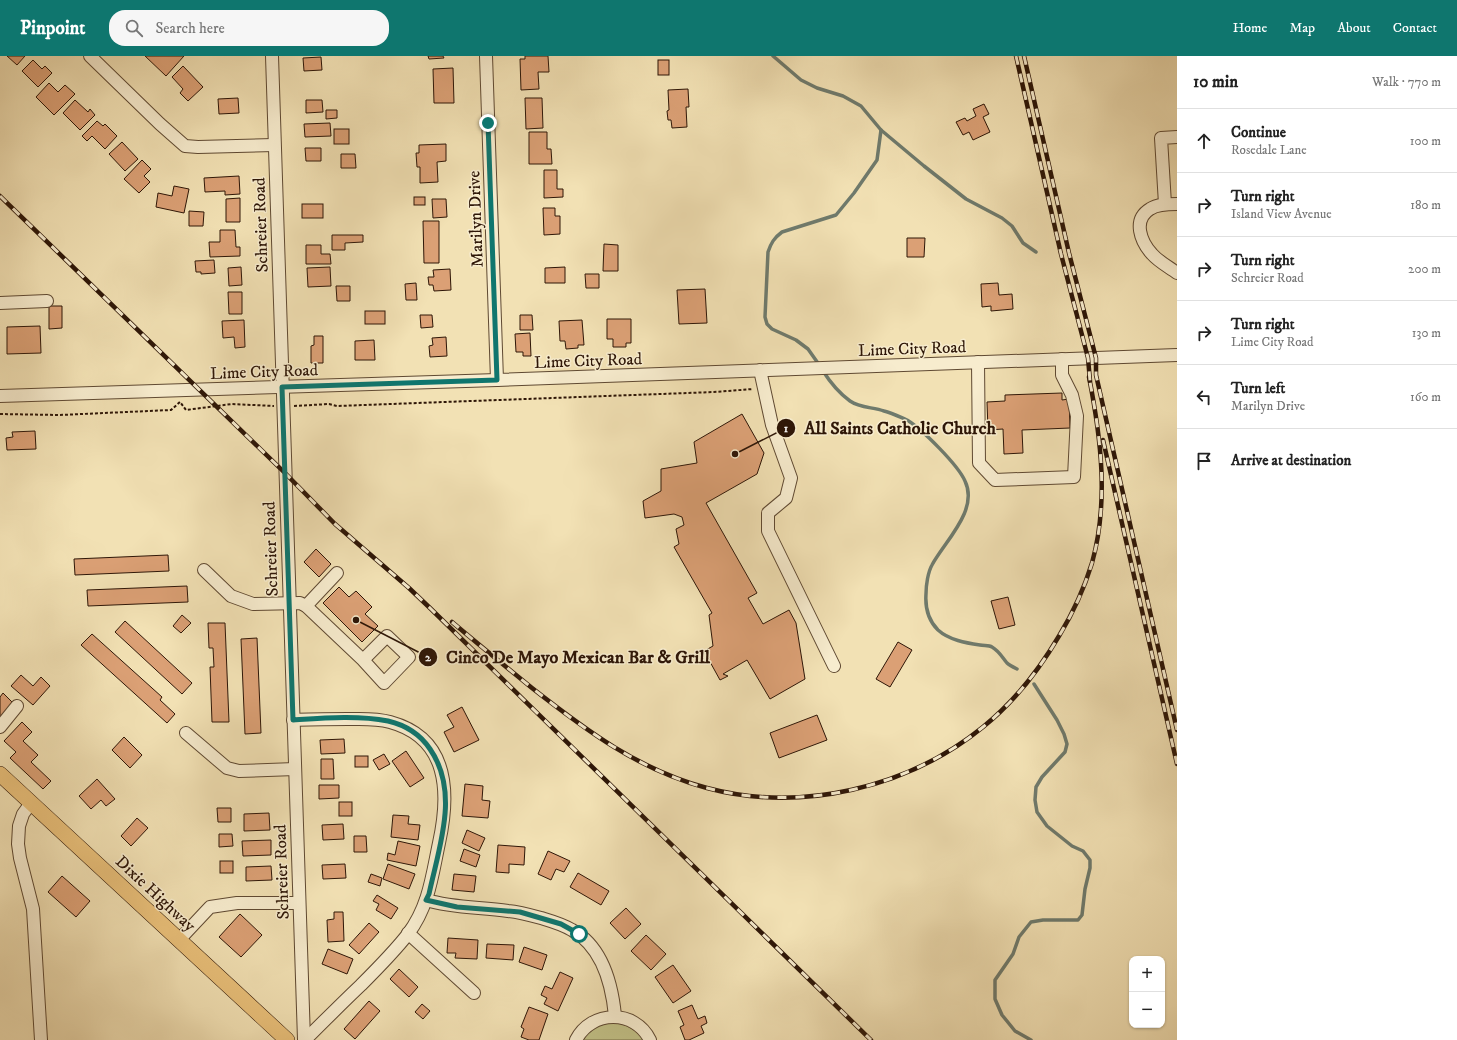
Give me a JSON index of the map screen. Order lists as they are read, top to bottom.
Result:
{
  "streets": {
    "main road": ["Dixie Highway"],
    "street": ["Marilyn Drive", "Schreier Road", "Lime City Road"]
  },
  "crossings": [
    ["Marilyn Drive", "Lime City Road"],
    ["Schreier Road", "Lime City Road"]
  ],
  "places": ["All Saints Catholic Church", "Cinco De Mayo Mexican Bar & Grill"],
  "page": {
    "header": "Pinpoint",
    "search": "Search here",
    "nav": [
      "Home",
      "Map",
      "About",
      "Contact"
    ],
    "heading": ["10 min", "Walk · 770 m"],
    "list": [
      ["Continue", "Rosedale Lane", "100 m"],
      ["Turn right", "Island View Avenue", "180 m"],
      ["Turn right", "Schreier Road", "200 m"],
      ["Turn right", "Lime City Road", "130 m"],
      ["Turn left", "Marilyn Drive", "160 m"],
      "Arrive at destination"
    ],
    "map_buttons": ["+", "−"]
  }
}
